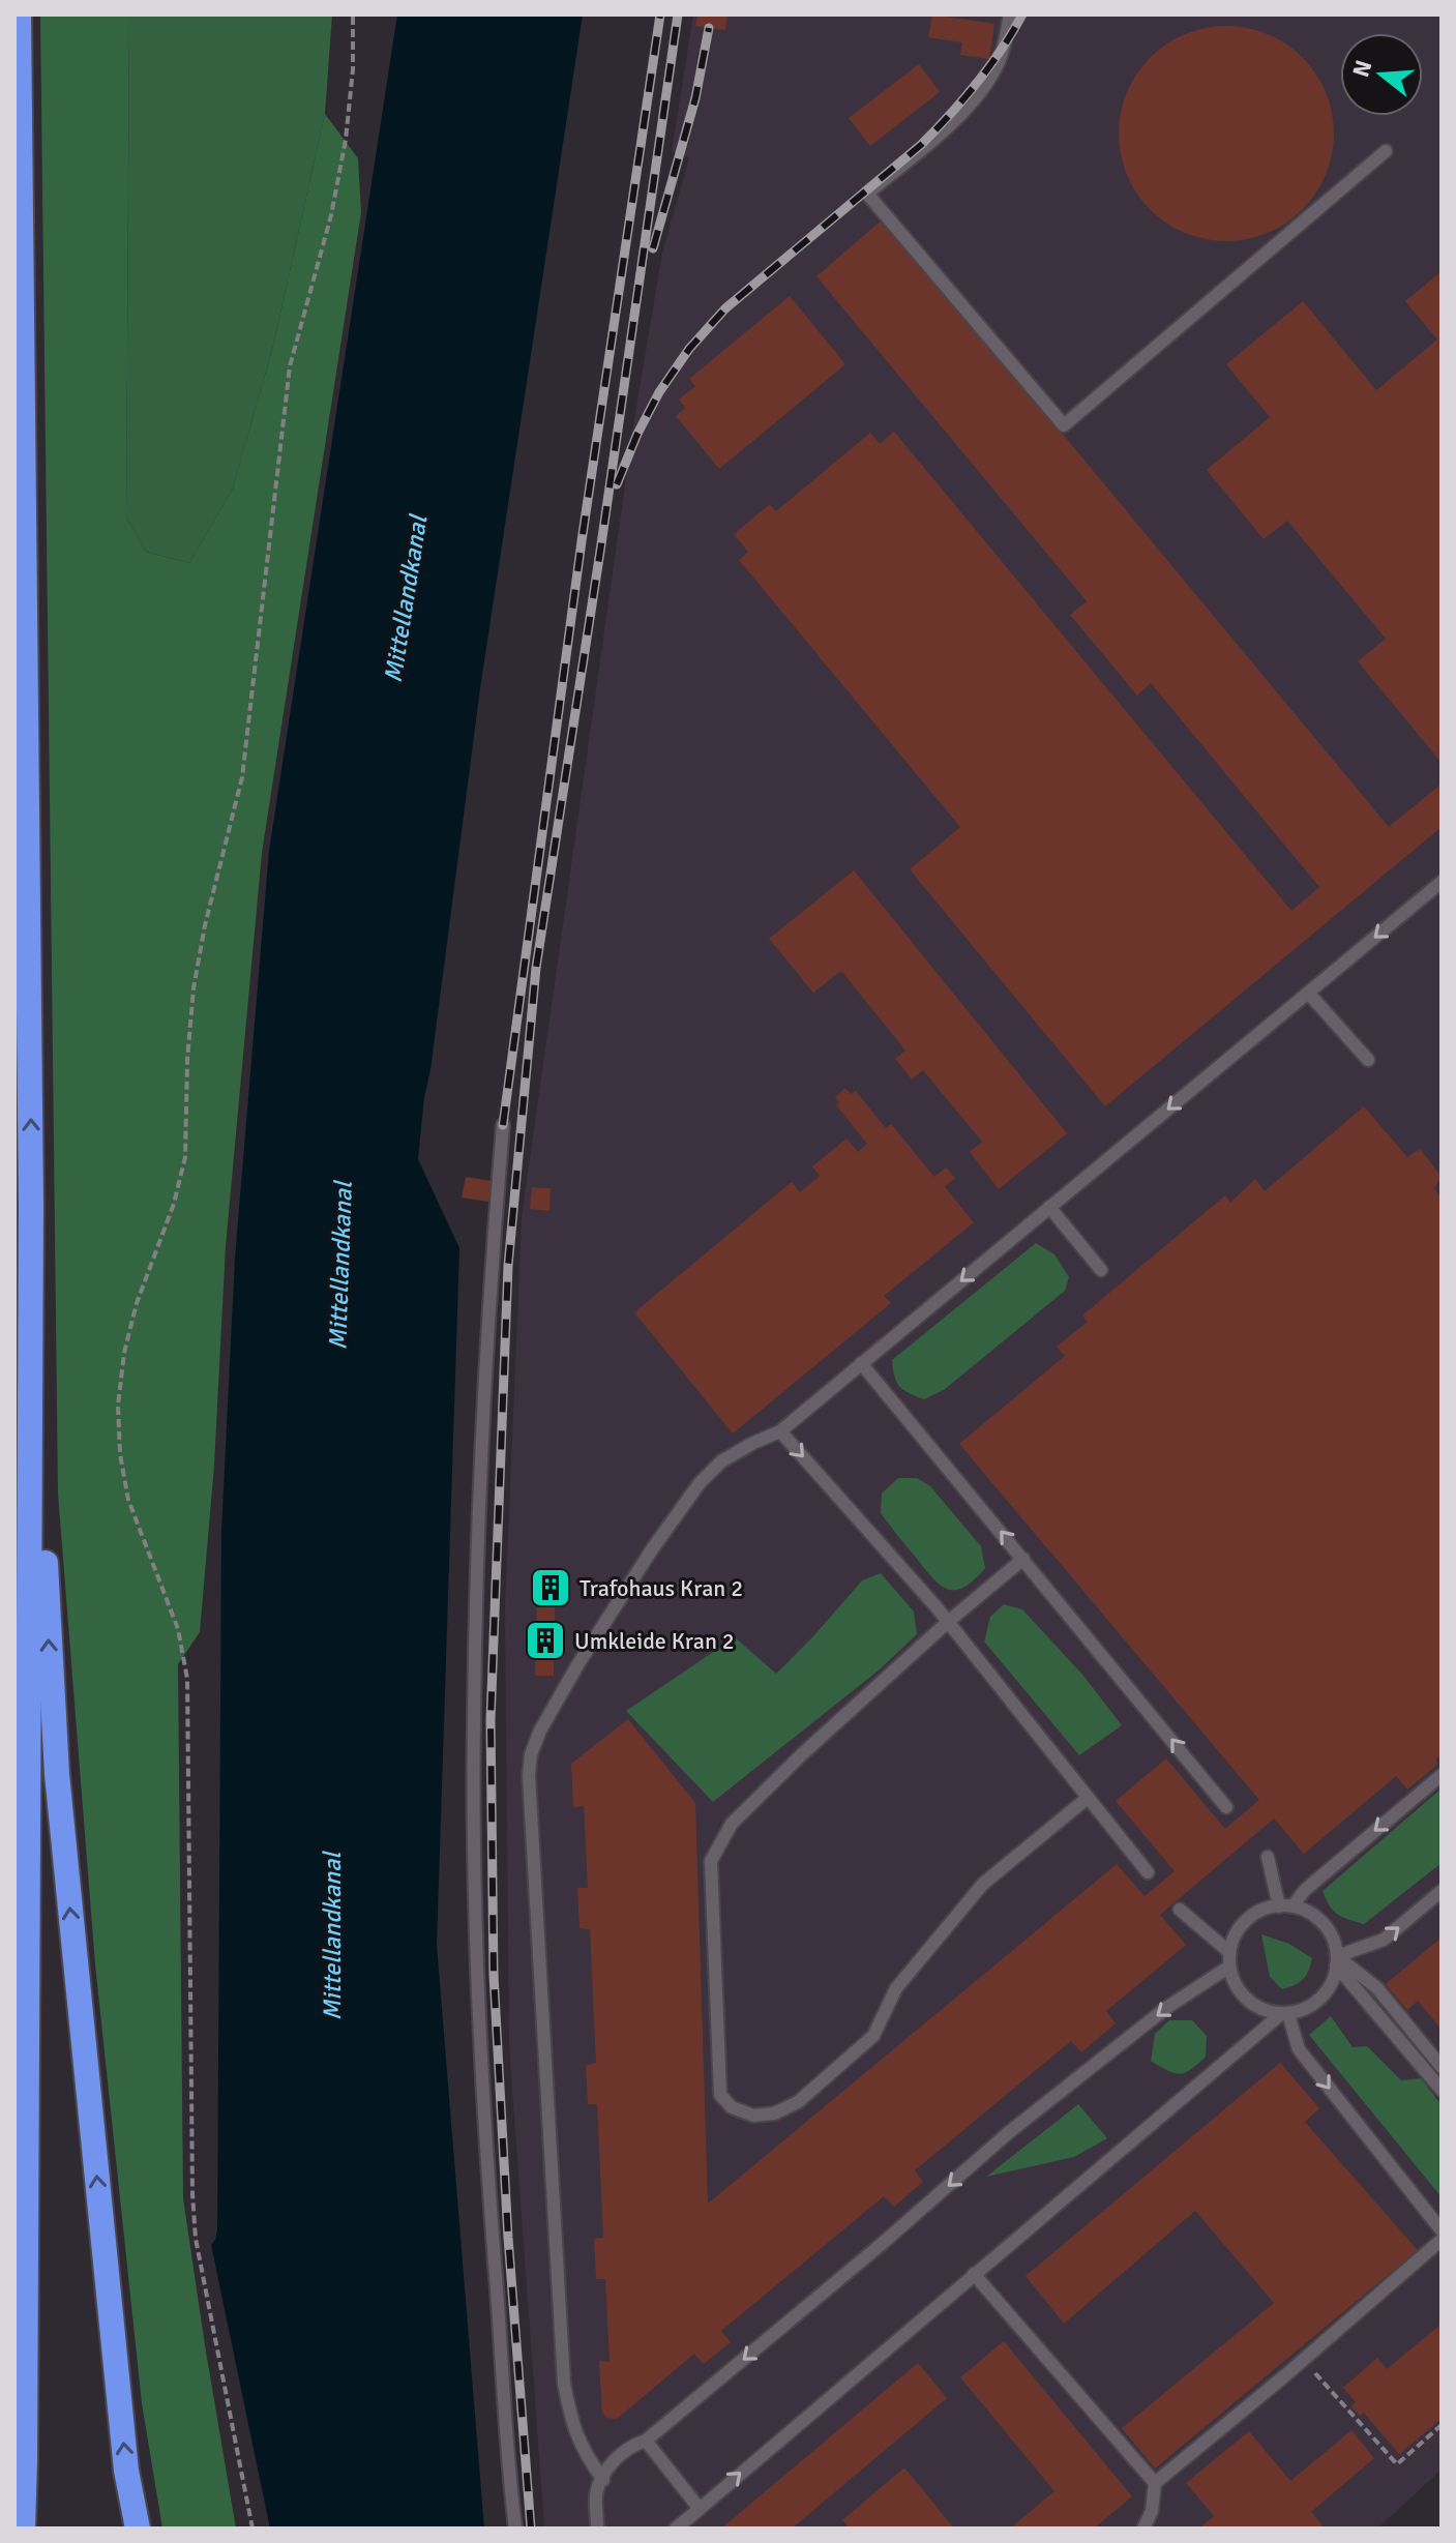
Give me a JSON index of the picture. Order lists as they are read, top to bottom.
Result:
{
  "water": ["Mittellandkanal"],
  "places": {
    "building": ["Trafohaus Kran 2", "Umkleide Kran 2"]
  },
  "north": "left"
}
